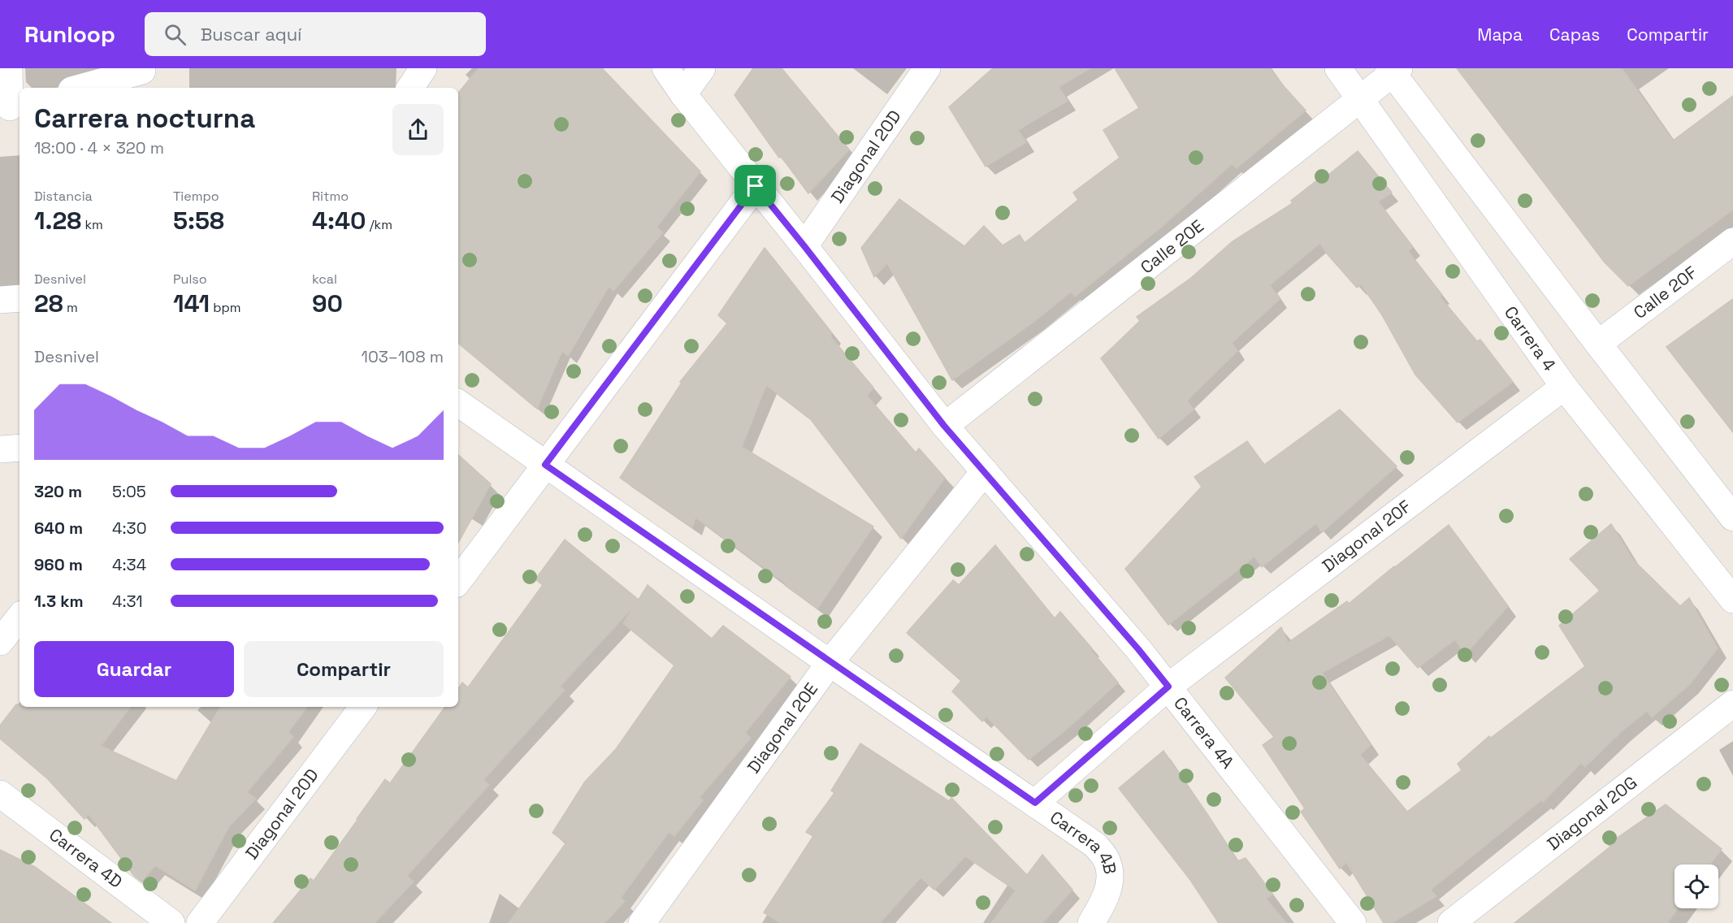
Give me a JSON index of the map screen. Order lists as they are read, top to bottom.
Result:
{
  "streets": {
    "street": [
      "Diagonal 20D",
      "Calle 20E",
      "Calle 20F",
      "Carrera 4",
      "Diagonal 20F",
      "Diagonal 20E",
      "Carrera 4A",
      "Diagonal 20G",
      "Carrera 4B",
      "Carrera 4D"
    ]
  },
  "crossings": [
    ["Diagonal 20D", "Carrera 4A"],
    ["Calle 20E", "Carrera 4"],
    ["Calle 20E", "Carrera 4A"],
    ["Carrera 4", "Diagonal 20F"],
    ["Diagonal 20F", "Carrera 4A"],
    ["Diagonal 20F", "Carrera 4B"],
    ["Diagonal 20E", "Carrera 4A"],
    ["Diagonal 20E", "Carrera 4B"]
  ],
  "page": {
    "header": "Runloop",
    "search": "Buscar aquí",
    "nav": ["Mapa", "Capas", "Compartir"],
    "heading": ["Carrera nocturna", "18:00 · 4 × 320 m"],
    "stats": [
      ["Distancia", "1.28 km"],
      ["Tiempo", "5:58"],
      ["Ritmo", "4:40 /km"],
      ["Desnivel", "28 m"],
      ["Pulso", "141 bpm"],
      ["kcal", "90"]
    ],
    "chart": ["Desnivel", "103–108 m"],
    "list": [
      {
        "name": "320 m",
        "note": "5:05"
      },
      {
        "name": "640 m",
        "note": "4:30"
      },
      {
        "name": "960 m",
        "note": "4:34"
      },
      {
        "name": "1.3 km",
        "note": "4:31"
      }
    ],
    "buttons": ["Guardar", "Compartir"]
  }
}
